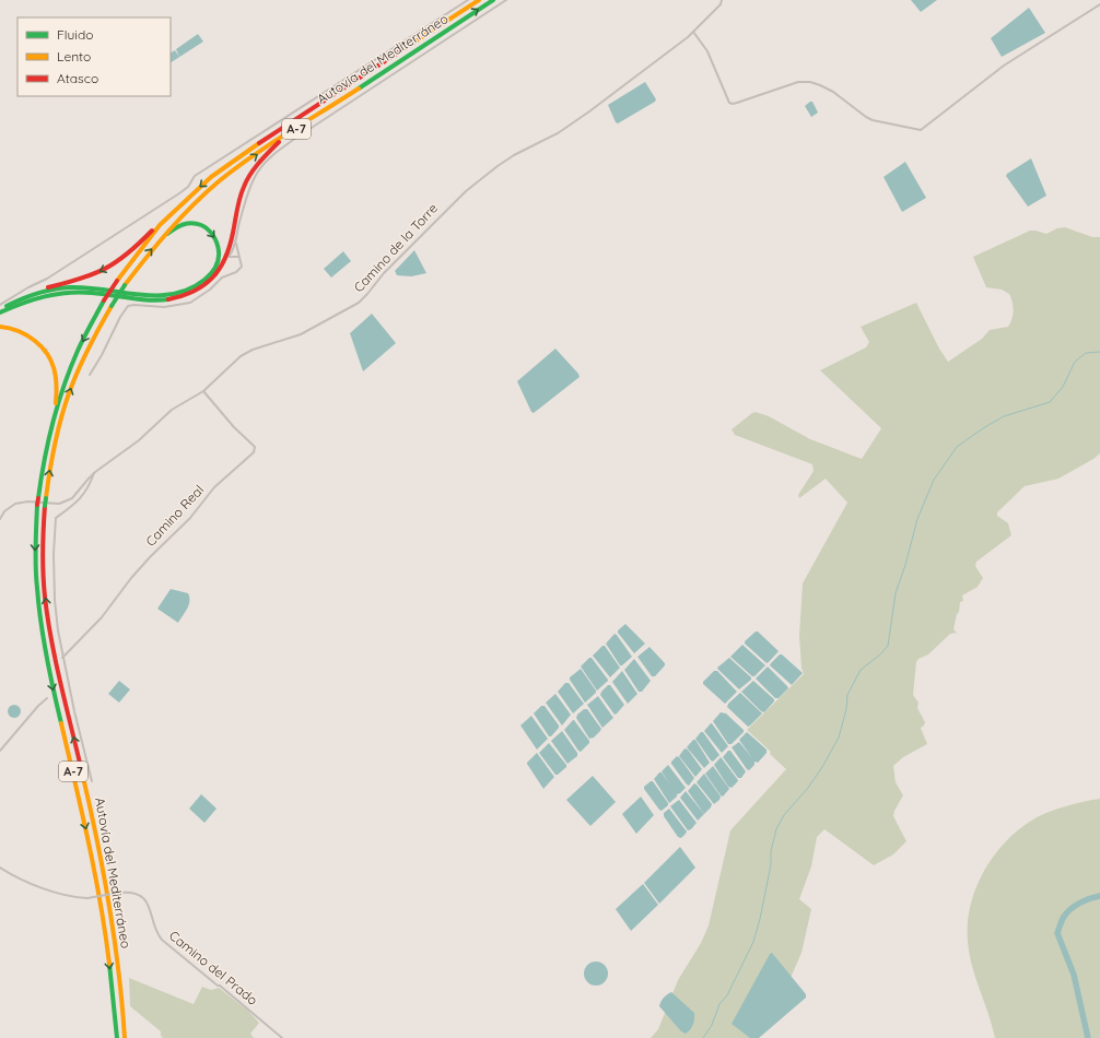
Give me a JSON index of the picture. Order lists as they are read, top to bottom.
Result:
{
  "streets": {
    "highway": ["Autovía del Mediterráneo", "A-7"],
    "street": ["Camino de la Torre", "Camino Real", "Camino del Prado"]
  },
  "crossings": [
    ["Camino de la Torre", "Camino Real"]
  ],
  "legend": ["Fluido", "Lento", "Atasco"]
}
